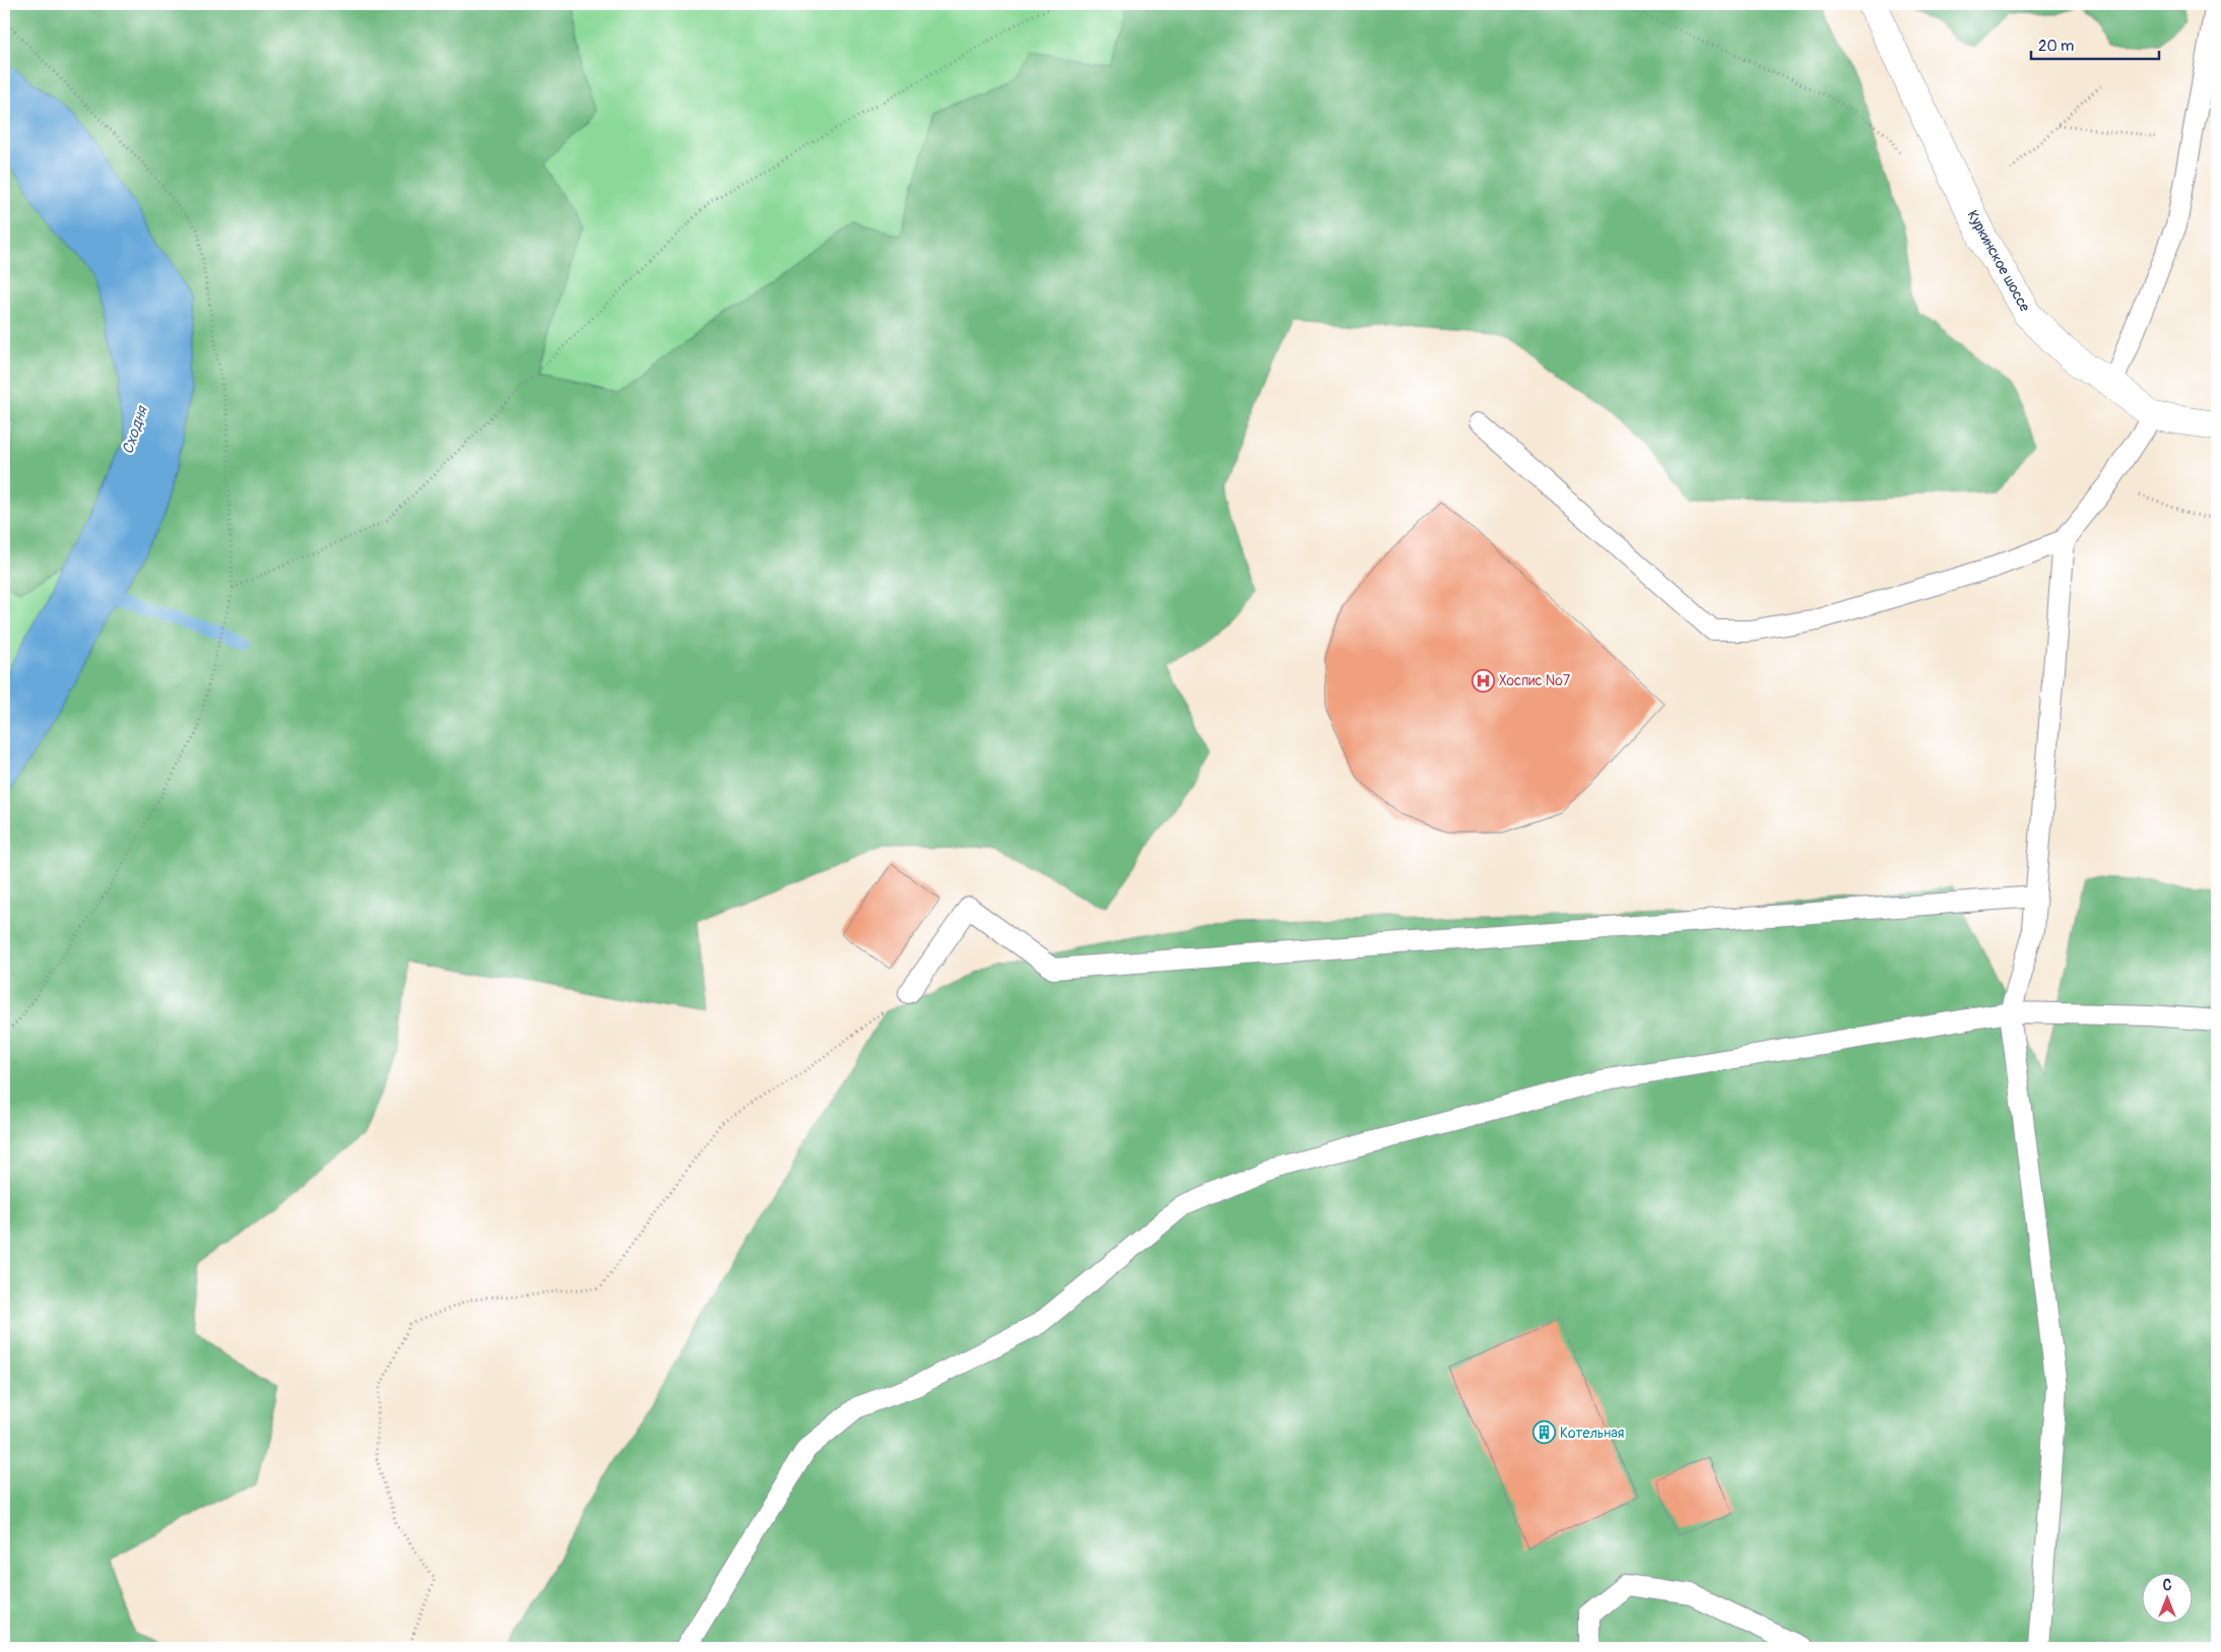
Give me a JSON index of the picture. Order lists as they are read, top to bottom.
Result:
{
  "streets": {
    "main road": ["Куркинское шоссе"]
  },
  "water": ["Сходня"],
  "places": {
    "hospital": ["Хоспис №7"],
    "building": ["Котельная"]
  },
  "scale_bar": "20 m",
  "north": "top"
}
